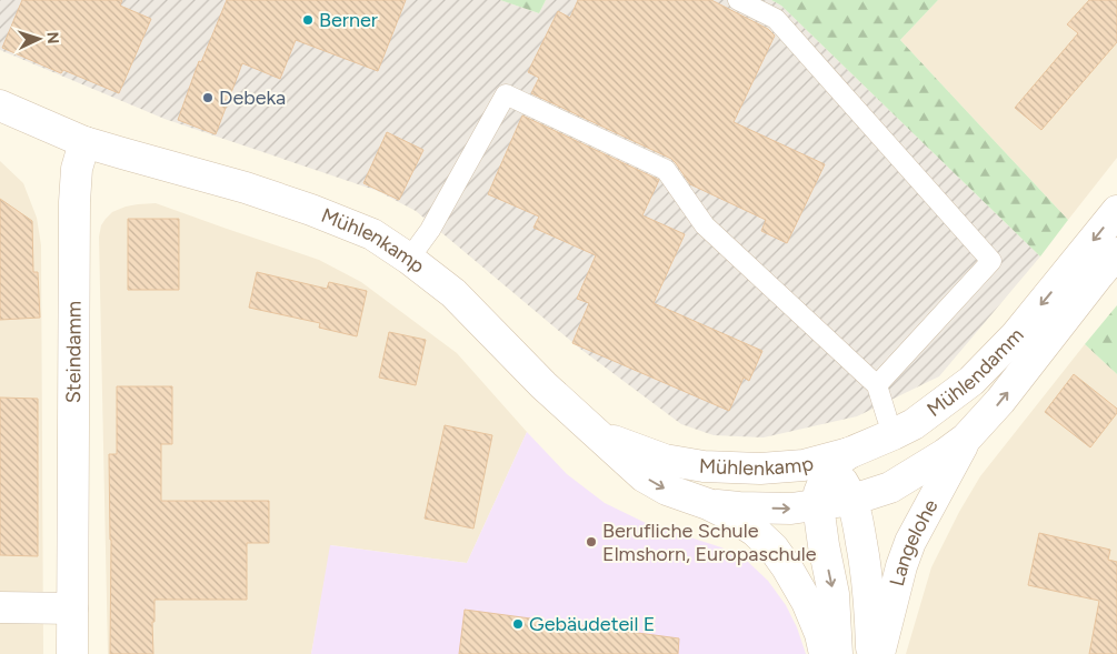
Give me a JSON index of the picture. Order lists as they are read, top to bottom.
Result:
{
  "streets": {
    "street": [
      "Mühlenkamp",
      "Steindamm",
      "Mühlendamm",
      "Langelohe"
    ]
  },
  "crossings": [
    ["Mühlenkamp", "Steindamm"],
    ["Mühlenkamp", "Mühlendamm"],
    ["Mühlenkamp", "Langelohe"],
    ["Mühlendamm", "Langelohe"]
  ],
  "places": [
    "Berner",
    "Debeka",
    "Berufliche Schule Elmshorn, Europaschule",
    "Gebäudeteil E"
  ],
  "north": "right"
}
